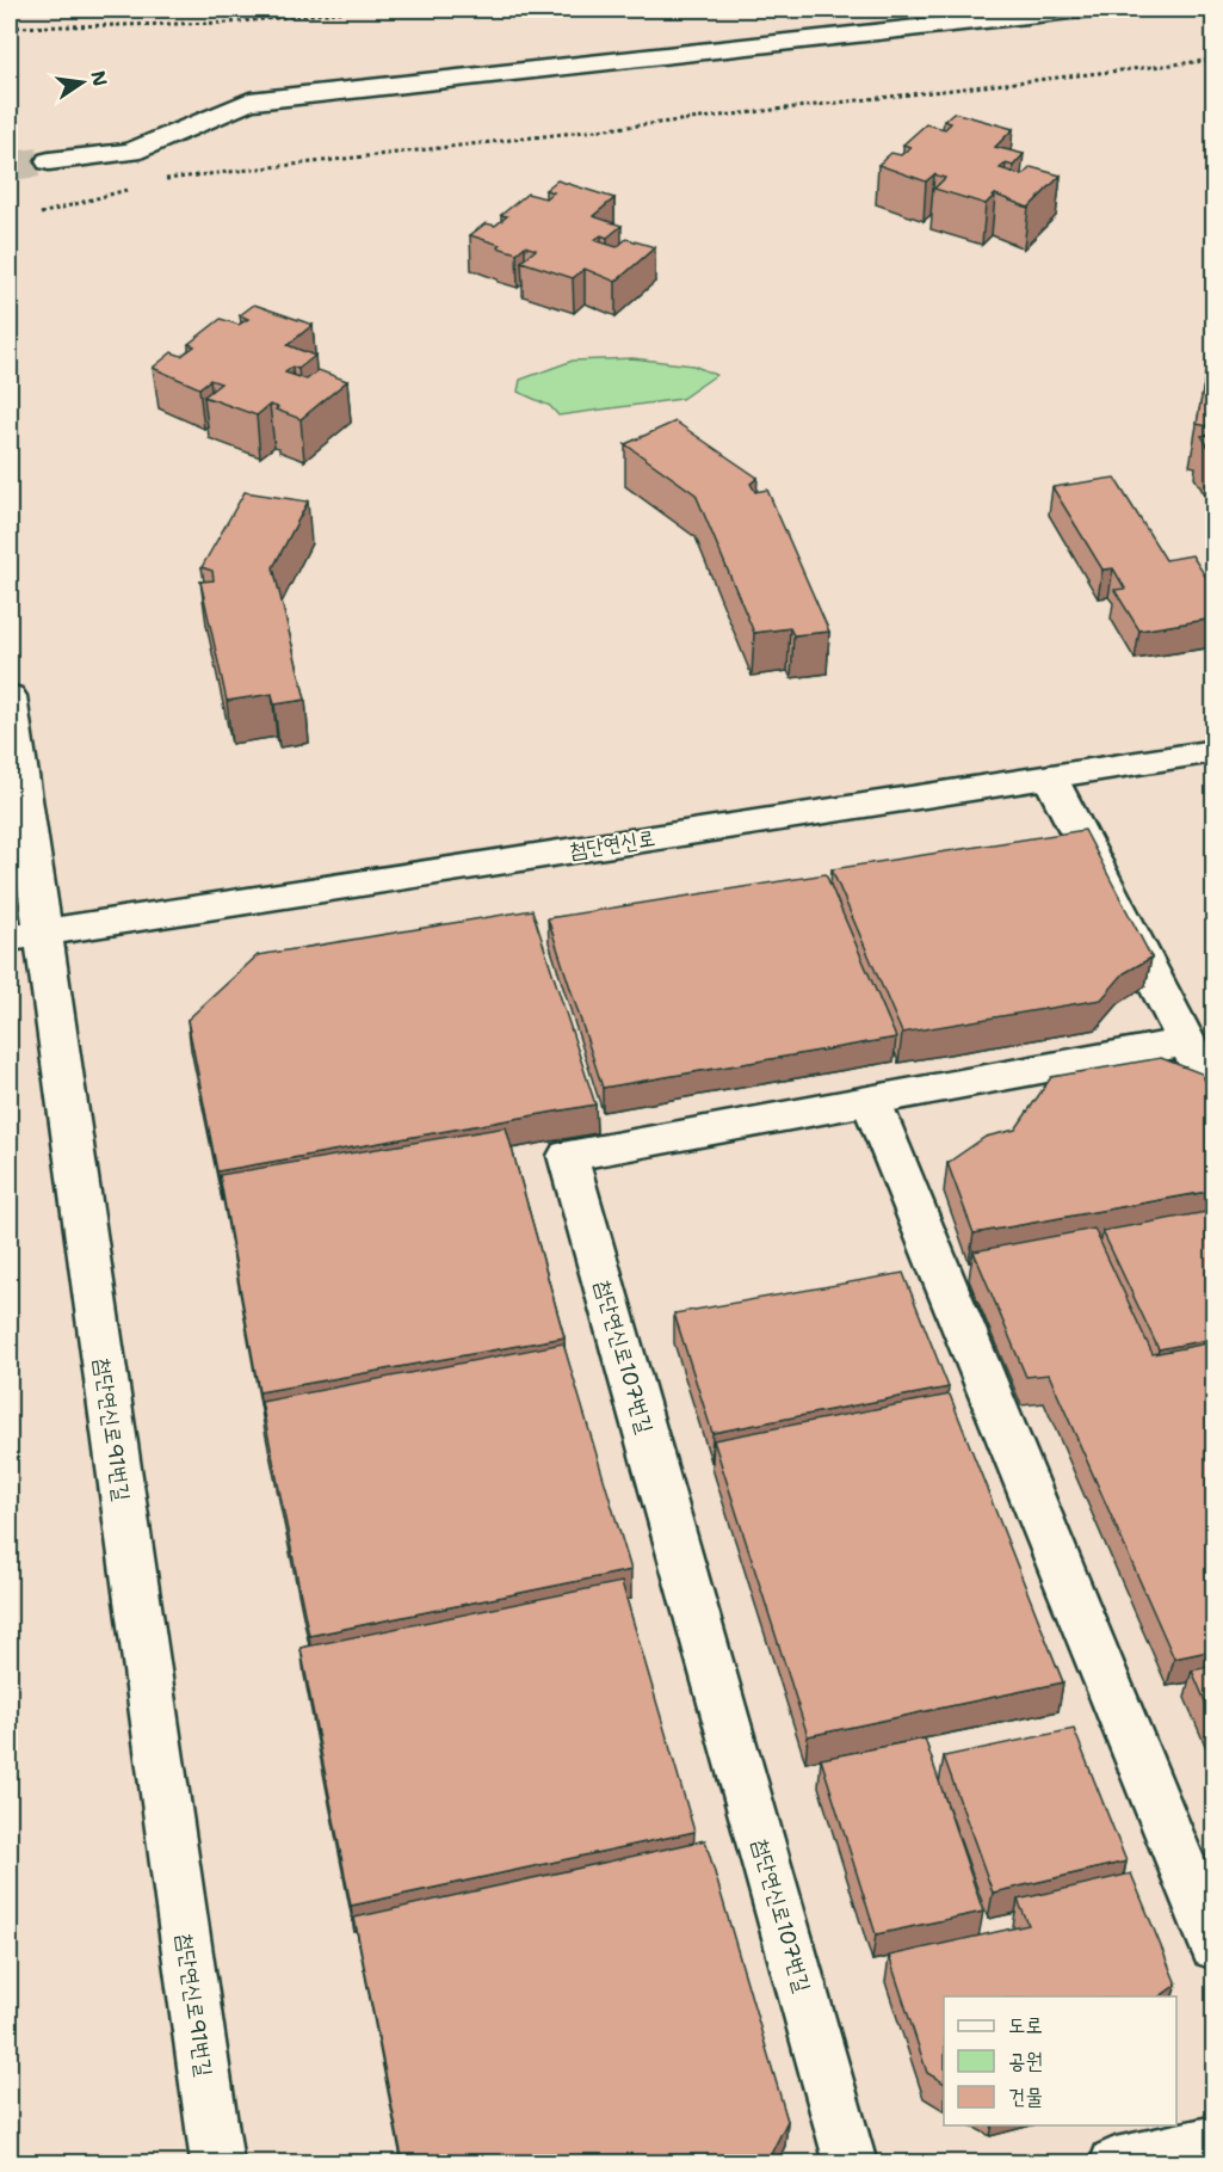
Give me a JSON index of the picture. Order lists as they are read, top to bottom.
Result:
{
  "streets": {
    "street": ["첨단연신로", "첨단연신로107번길", "첨단연신로91번길"]
  },
  "crossings": [
    ["첨단연신로", "첨단연신로91번길"]
  ],
  "legend": ["도로", "공원", "건물"],
  "north": "right"
}
